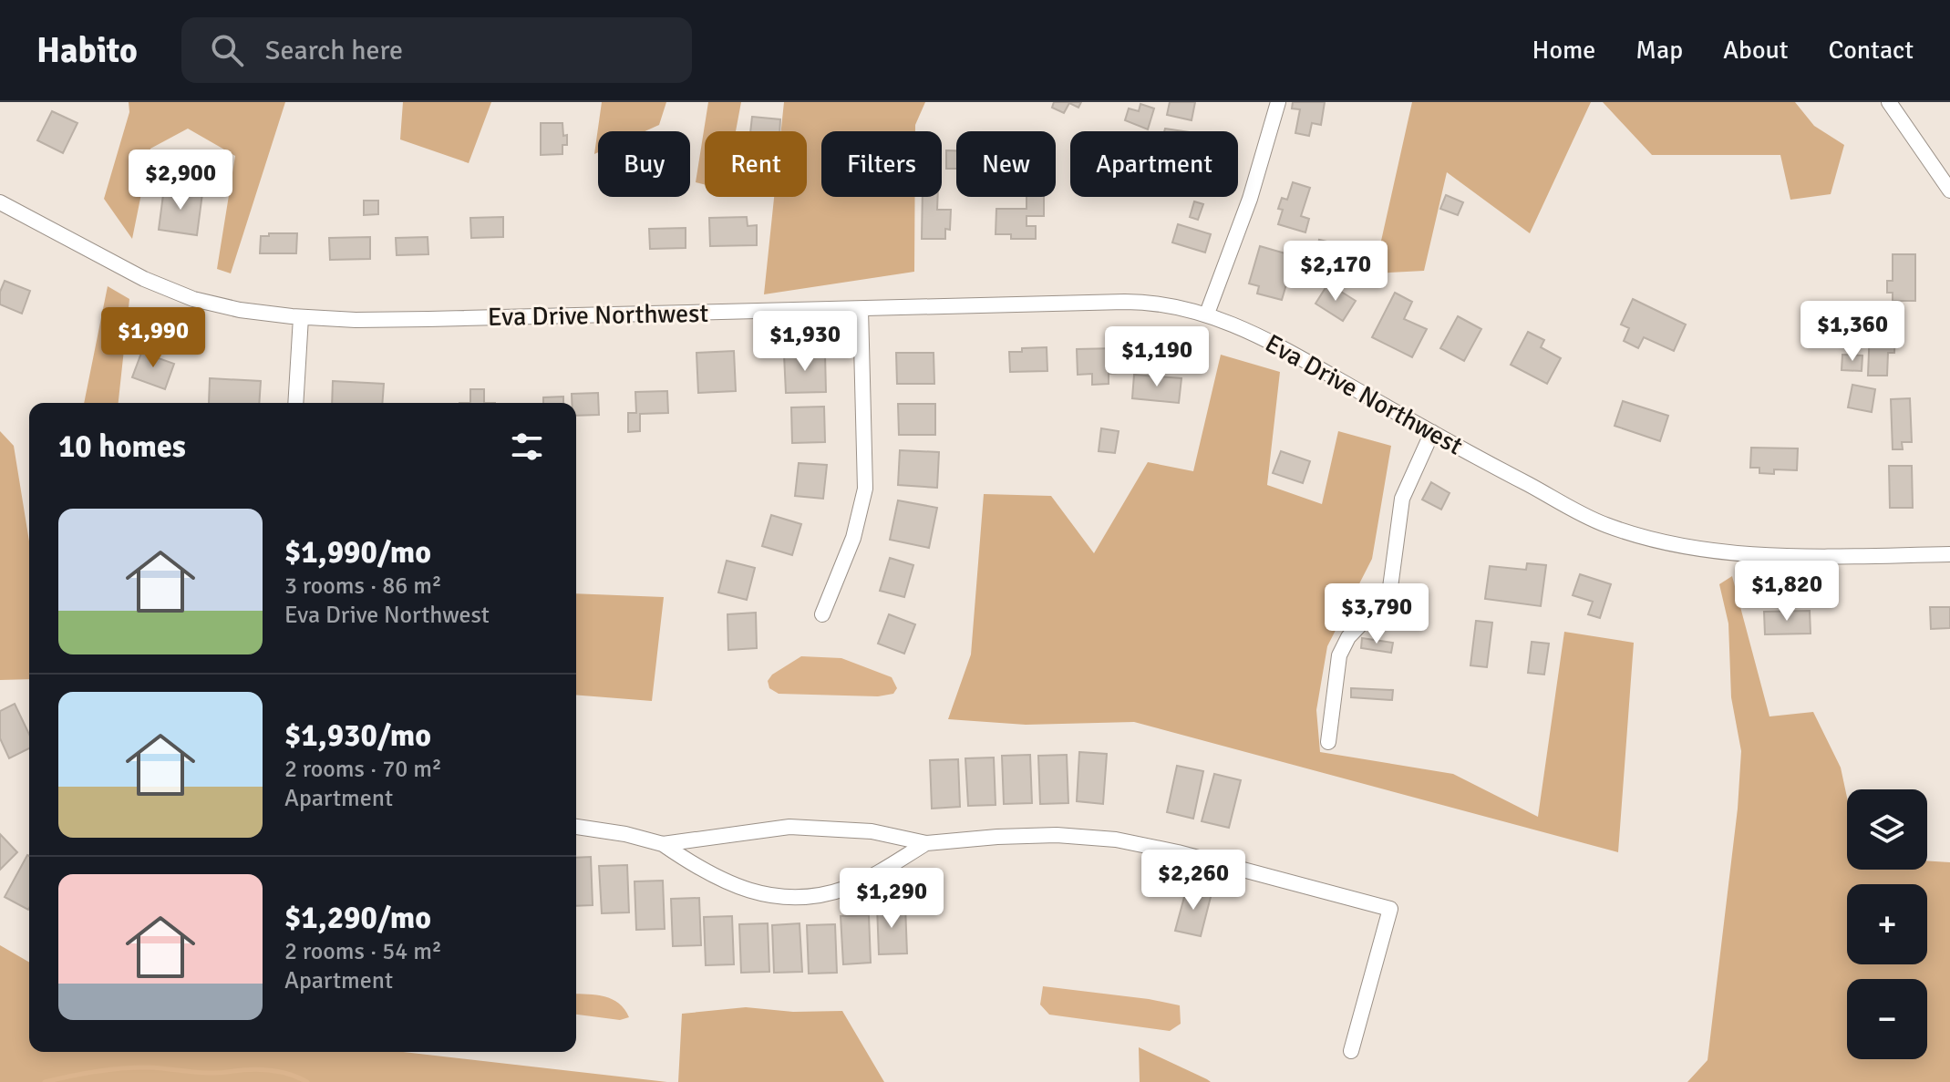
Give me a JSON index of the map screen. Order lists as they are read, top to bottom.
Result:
{
  "streets": {
    "street": ["Eva Drive Northwest"]
  },
  "page": {
    "header": "Habito",
    "search": "Search here",
    "nav": [
      "Home",
      "Map",
      "About",
      "Contact"
    ],
    "chip": [
      "Buy",
      "Rent",
      "Filters",
      "New",
      "Apartment"
    ],
    "price": [
      "$2,900",
      "$2,170",
      "$1,360",
      "$1,990",
      "$1,930",
      "$1,190",
      "$1,820",
      "$3,790",
      "$2,260",
      "$1,290"
    ],
    "heading": "10 homes",
    "list": [
      {
        "name": "$1,990/mo",
        "note": "3 rooms · 86 m² · Eva Drive Northwest"
      },
      {
        "name": "$1,930/mo",
        "note": "2 rooms · 70 m² · Apartment"
      },
      {
        "name": "$1,290/mo",
        "note": "2 rooms · 54 m² · Apartment"
      }
    ],
    "map_buttons": ["+", "−"]
  }
}
